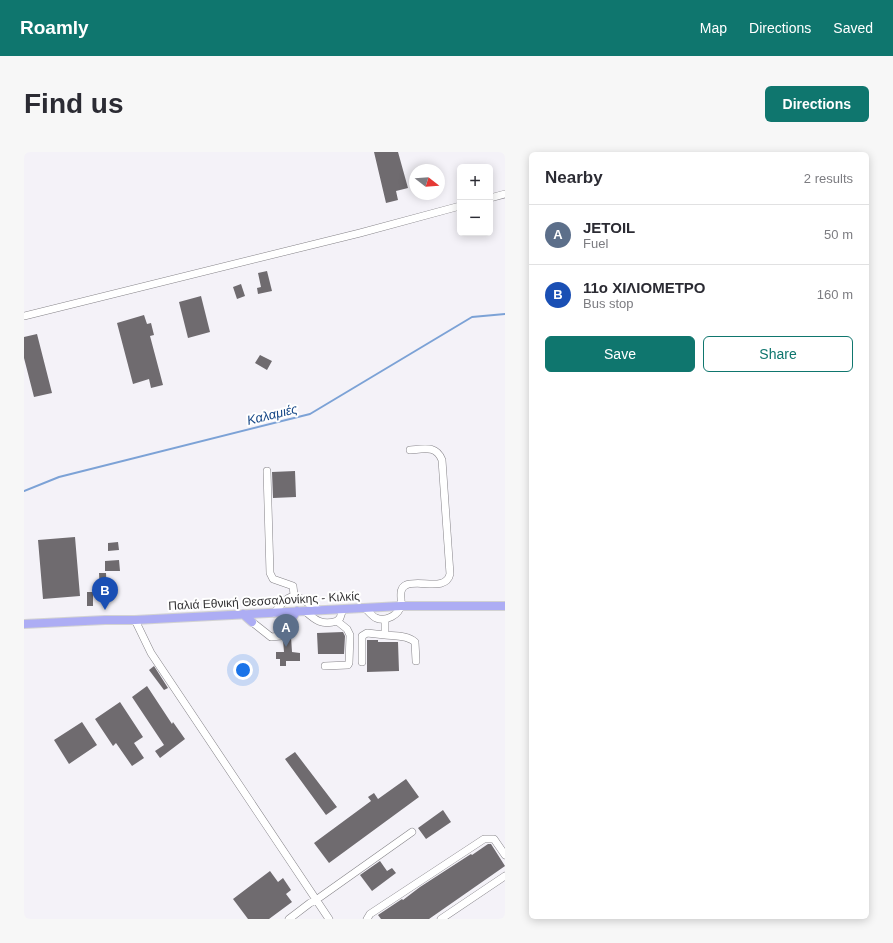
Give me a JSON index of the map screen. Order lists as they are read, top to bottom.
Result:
{
  "streets": {
    "main road": ["Παλιά Εθνική Θεσσαλονίκης - Κιλκίς"]
  },
  "water": ["Καλαμιές"],
  "north": "right",
  "page": {
    "header": "Roamly",
    "nav": ["Map", "Directions", "Saved"],
    "buttons": [
      "Directions",
      ["Save", "Share"]
    ],
    "title": "Find us",
    "heading": ["Nearby", "2 results"],
    "map_buttons": ["+", "−"],
    "list": [
      {
        "mark": "A",
        "name": "JETOIL",
        "note": "Fuel",
        "value": "50 m"
      },
      {
        "mark": "B",
        "name": "11ο ΧΙΛΙΟΜΕΤΡΟ",
        "note": "Bus stop",
        "value": "160 m"
      }
    ],
    "pins": ["B", "A"]
  }
}
